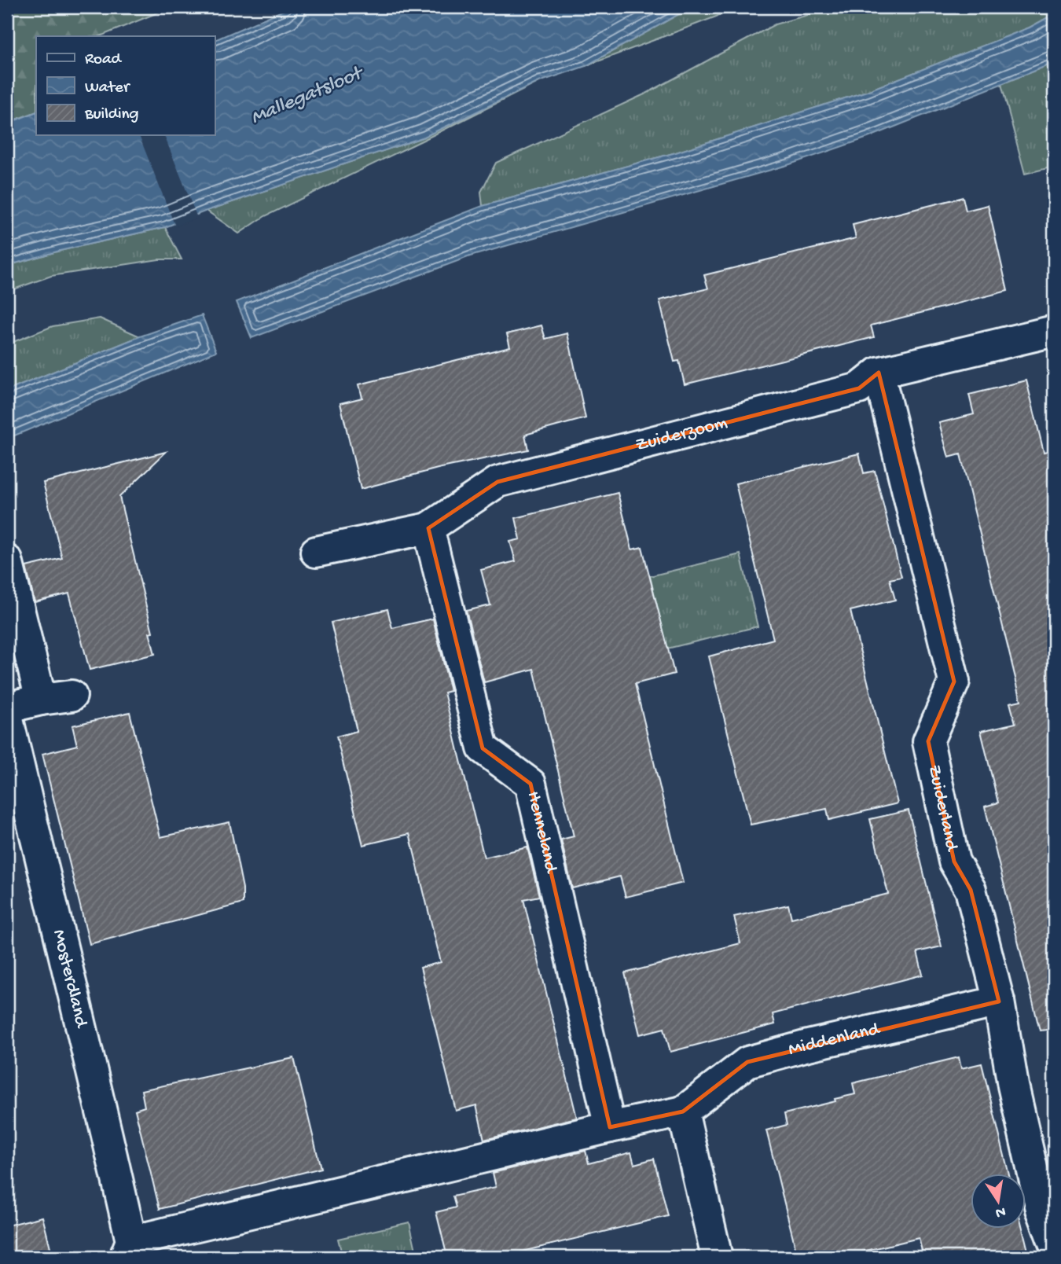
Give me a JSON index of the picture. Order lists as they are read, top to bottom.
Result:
{
  "streets": {
    "street": [
      "Zuiderzoom",
      "Zuiderland",
      "Henneland",
      "Mosterdland",
      "Middenland"
    ]
  },
  "crossings": [
    ["Zuiderzoom", "Zuiderland"],
    ["Zuiderzoom", "Henneland"],
    ["Zuiderland", "Middenland"],
    ["Henneland", "Mosterdland"]
  ],
  "water": ["Mallegatsloot"],
  "legend": ["Road", "Water", "Building"],
  "north": "bottom"
}
